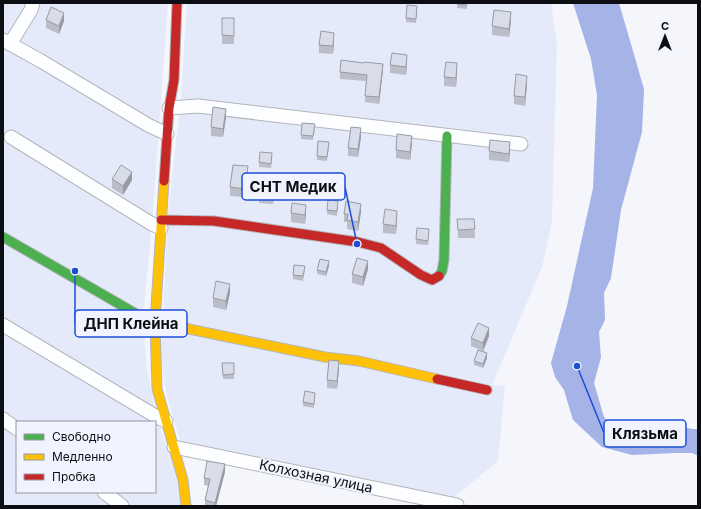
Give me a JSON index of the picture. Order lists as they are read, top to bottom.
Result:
{
  "streets": {
    "street": ["Колхозная улица"]
  },
  "places": ["СНТ Медик", "ДНП Клейна", "Клязьма"],
  "legend": ["Свободно", "Медленно", "Пробка"],
  "north": "top"
}
